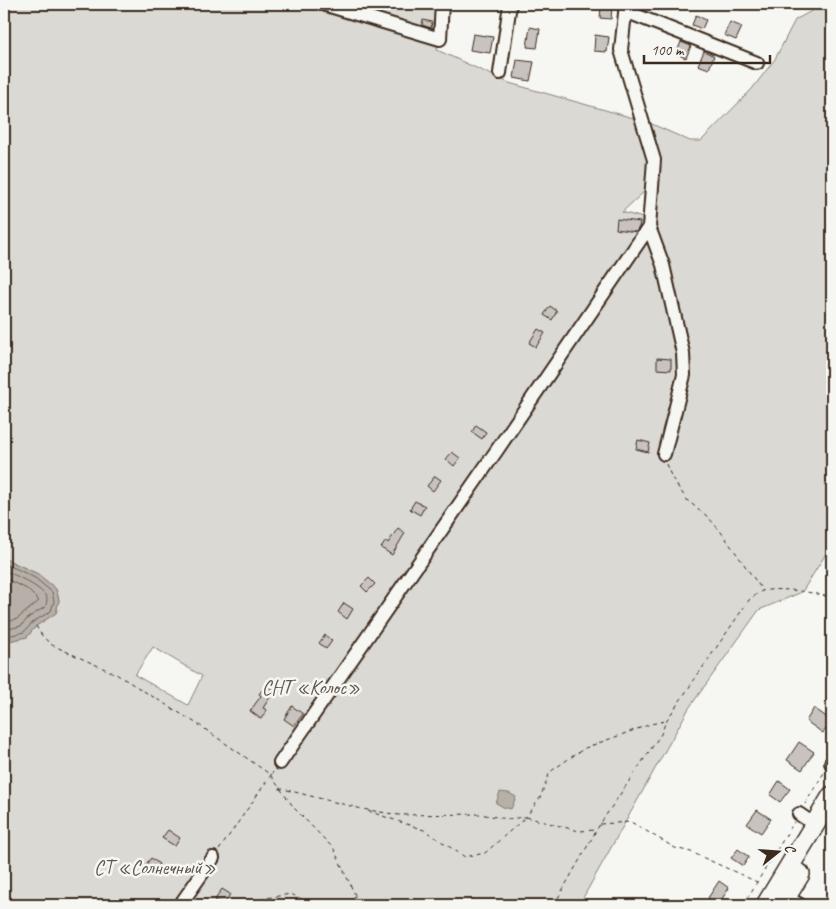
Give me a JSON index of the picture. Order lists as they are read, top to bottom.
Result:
{
  "parks": ["СНТ «Колос»", "СТ «Солнечный»"],
  "scale_bar": "100 m",
  "north": "right"
}
